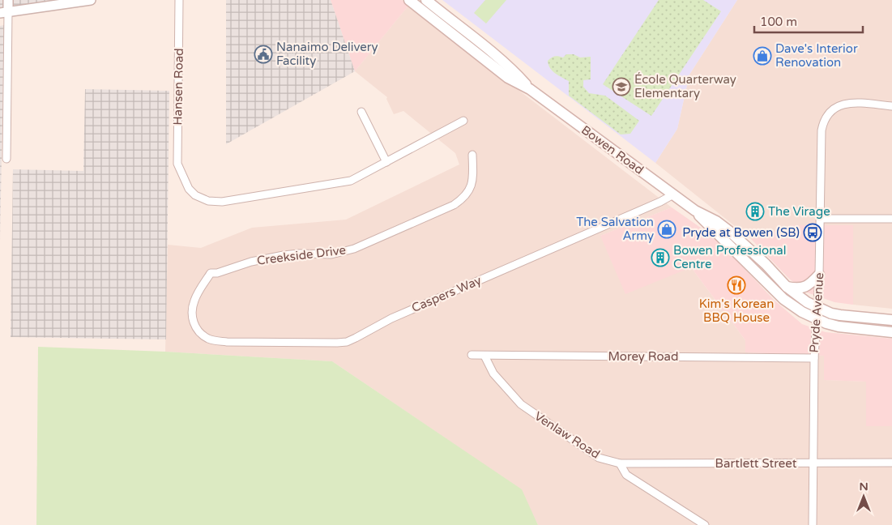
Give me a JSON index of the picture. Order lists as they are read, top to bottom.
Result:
{
  "streets": {
    "main road": ["Bowen Road"],
    "street": [
      "Hansen Road",
      "Creekside Drive",
      "Caspers Way",
      "Pryde Avenue",
      "Morey Road",
      "Venlaw Road",
      "Bartlett Street"
    ]
  },
  "crossings": [
    ["Bowen Road", "Caspers Way"],
    ["Bowen Road", "Pryde Avenue"],
    ["Creekside Drive", "Caspers Way"],
    ["Pryde Avenue", "Morey Road"],
    ["Pryde Avenue", "Bartlett Street"],
    ["Morey Road", "Venlaw Road"],
    ["Venlaw Road", "Bartlett Street"]
  ],
  "places": {
    "public building": ["Nanaimo Delivery Facility"],
    "shop": ["Dave's Interior Renovation", "The Salvation Army"],
    "school or university": ["École Quarterway Elementary"],
    "building": ["The Virage", "Bowen Professional Centre"],
    "bus stop": ["Pryde at Bowen (SB)"],
    "restaurant": ["Kim's Korean BBQ House"]
  },
  "scale_bar": "100 m",
  "north": "top"
}
